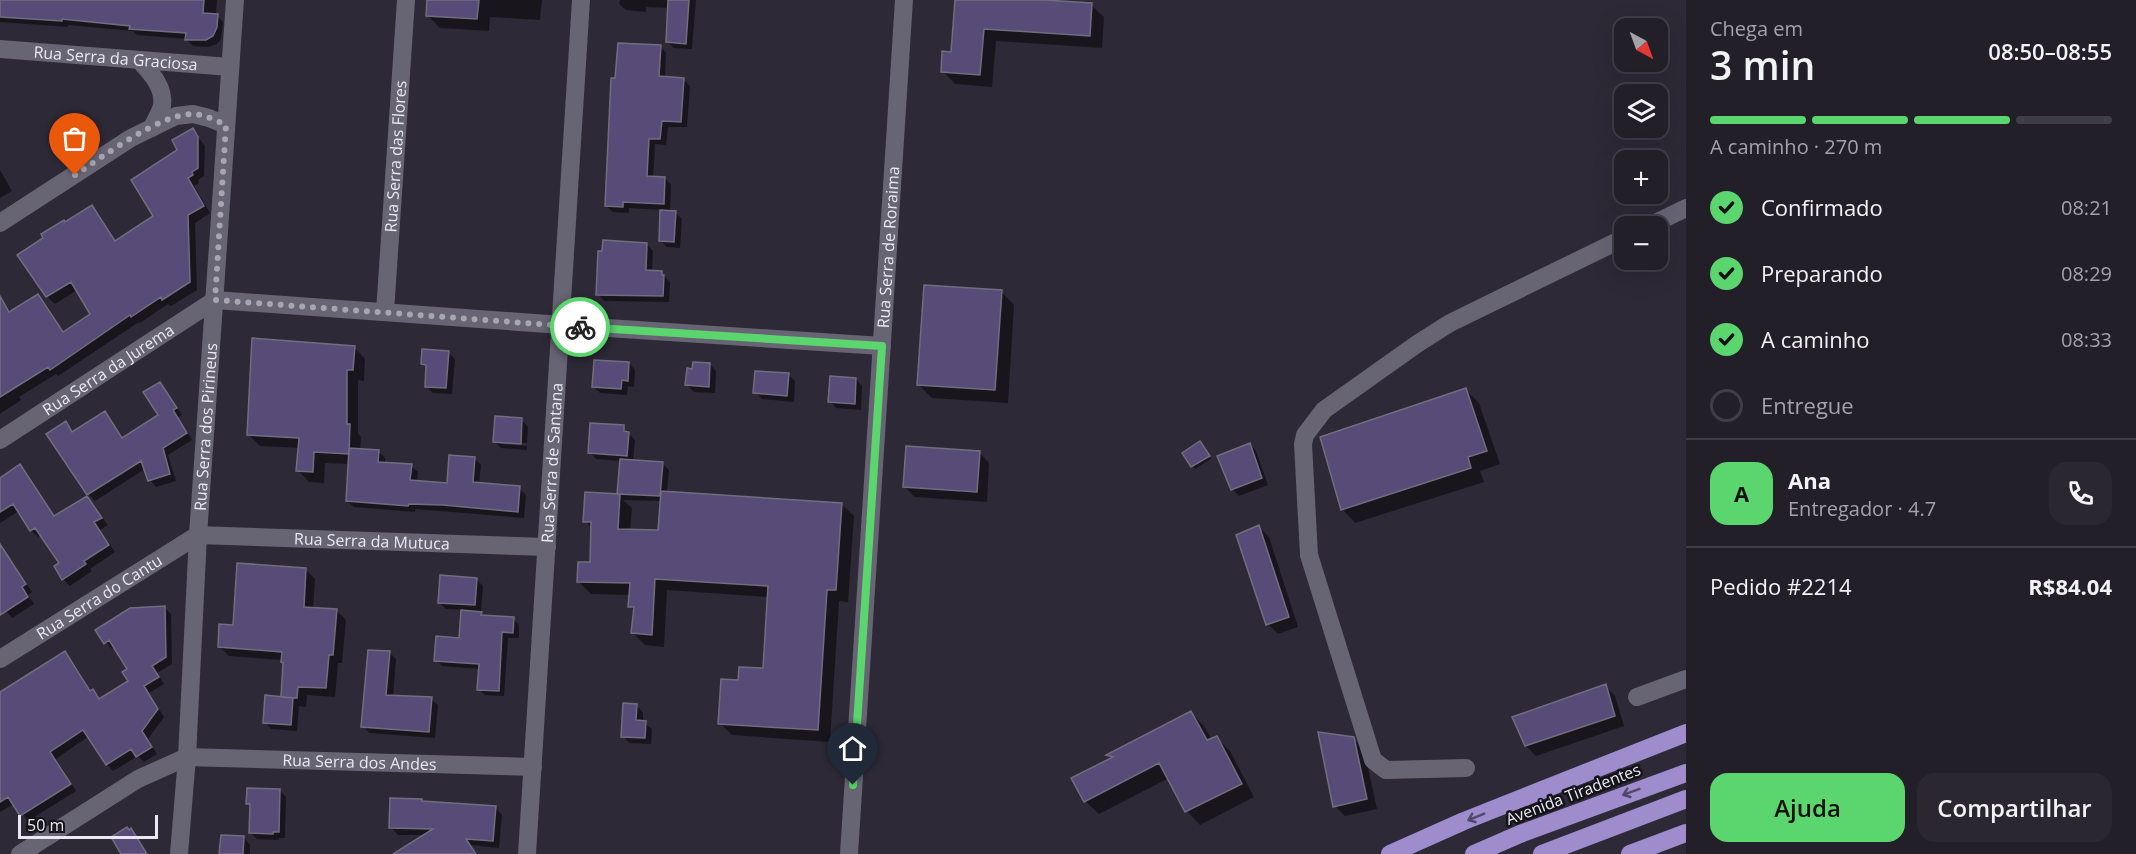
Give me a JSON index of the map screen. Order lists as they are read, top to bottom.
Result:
{
  "streets": {
    "highway": ["Avenida Tiradentes"],
    "street": [
      "Rua Serra da Graciosa",
      "Rua Serra das Flores",
      "Rua Serra de Roraima",
      "Rua Serra da Jurema",
      "Rua Serra dos Pirineus",
      "Rua Serra de Santana",
      "Rua Serra da Mutuca",
      "Rua Serra do Cantu",
      "Rua Serra dos Andes"
    ]
  },
  "crossings": [
    ["Rua Serra da Graciosa", "Rua Serra dos Pirineus"],
    ["Rua Serra da Jurema", "Rua Serra dos Pirineus"],
    ["Rua Serra dos Pirineus", "Rua Serra da Mutuca"],
    ["Rua Serra dos Pirineus", "Rua Serra do Cantu"],
    ["Rua Serra dos Pirineus", "Rua Serra dos Andes"],
    ["Rua Serra de Santana", "Rua Serra da Mutuca"],
    ["Rua Serra de Santana", "Rua Serra dos Andes"],
    ["Rua Serra da Mutuca", "Rua Serra do Cantu"]
  ],
  "scale_bar": "50 m",
  "north": "bottom right",
  "page": {
    "heading": ["3 min", "Chega em", "08:50–08:55"],
    "panel": [
      "Ana",
      "Entregador · 4.7",
      "Pedido #2214",
      "R$84.04"
    ],
    "map_buttons": ["+", "−"],
    "bar": "A caminho · 270 m",
    "list": [
      ["Confirmado", "08:21"],
      ["Preparando", "08:29"],
      ["A caminho", "08:33"],
      "Entregue"
    ],
    "round": "A",
    "buttons": ["Ajuda", "Compartilhar"],
    "scale": "50 m"
  }
}
